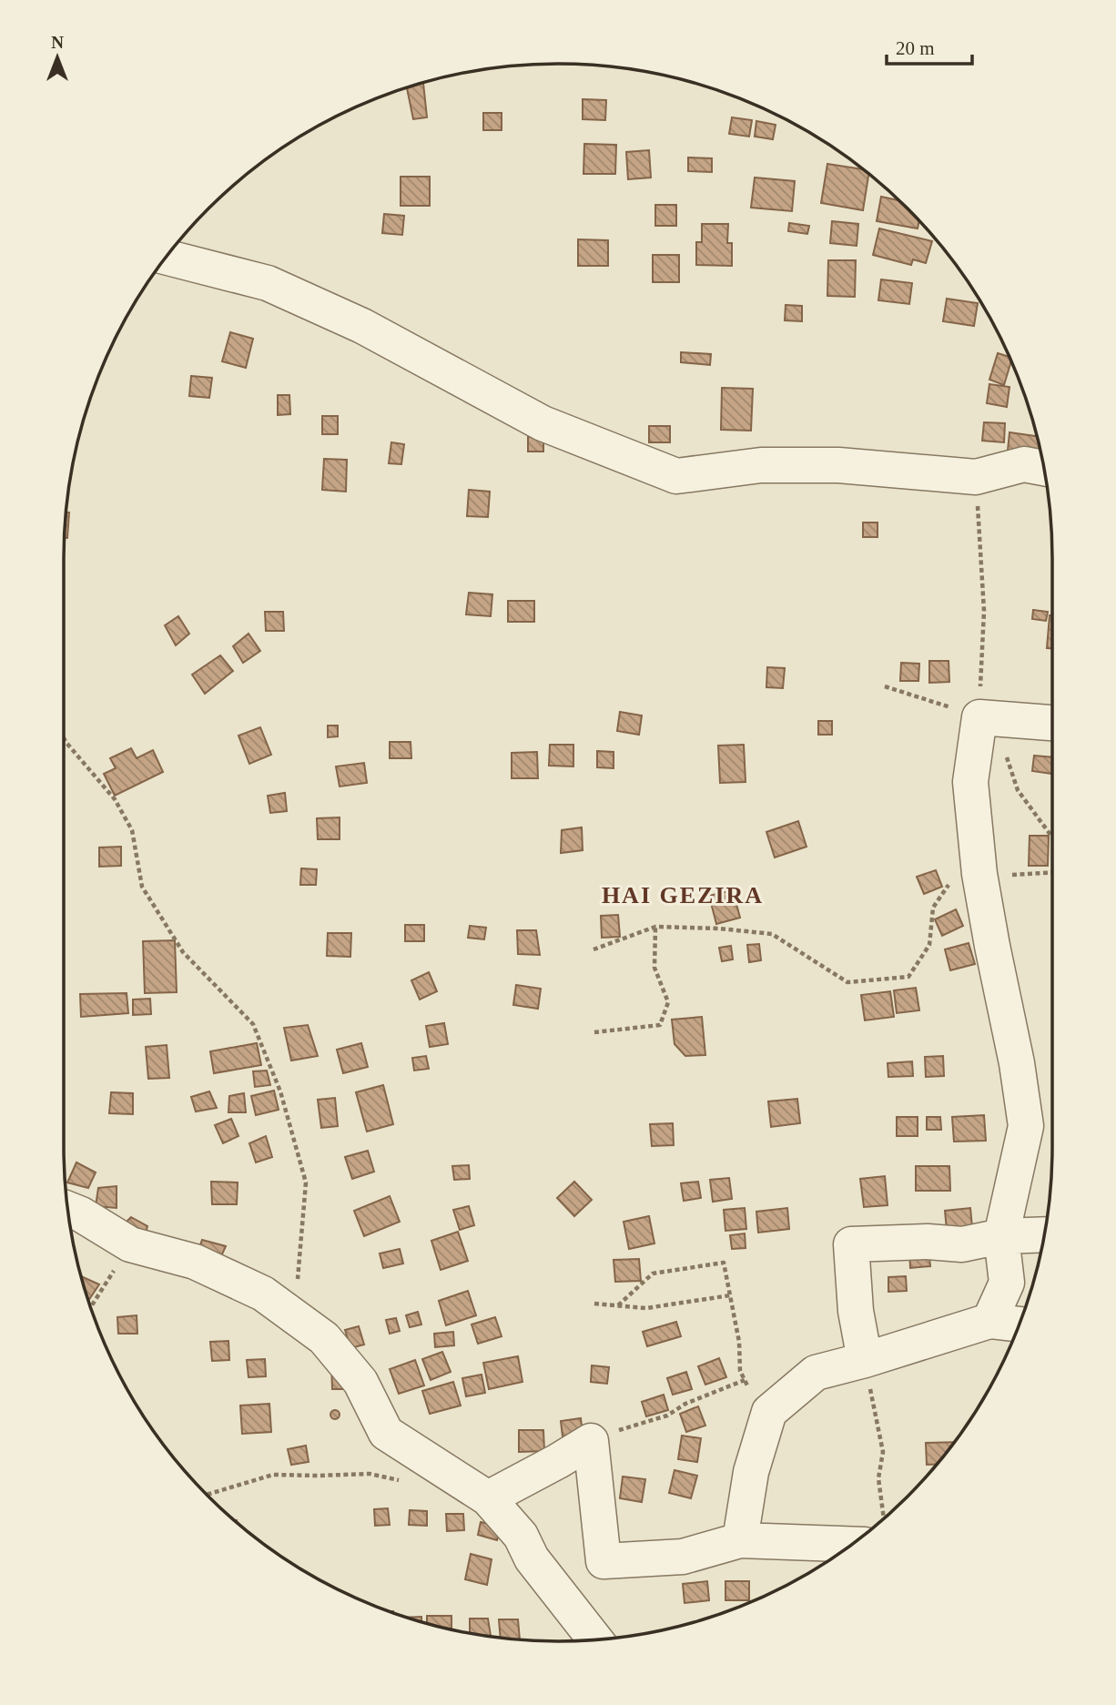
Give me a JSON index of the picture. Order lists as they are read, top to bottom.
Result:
{
  "districts": ["HAI GEZIRA"],
  "scale_bar": "20 m",
  "north": "top"
}
